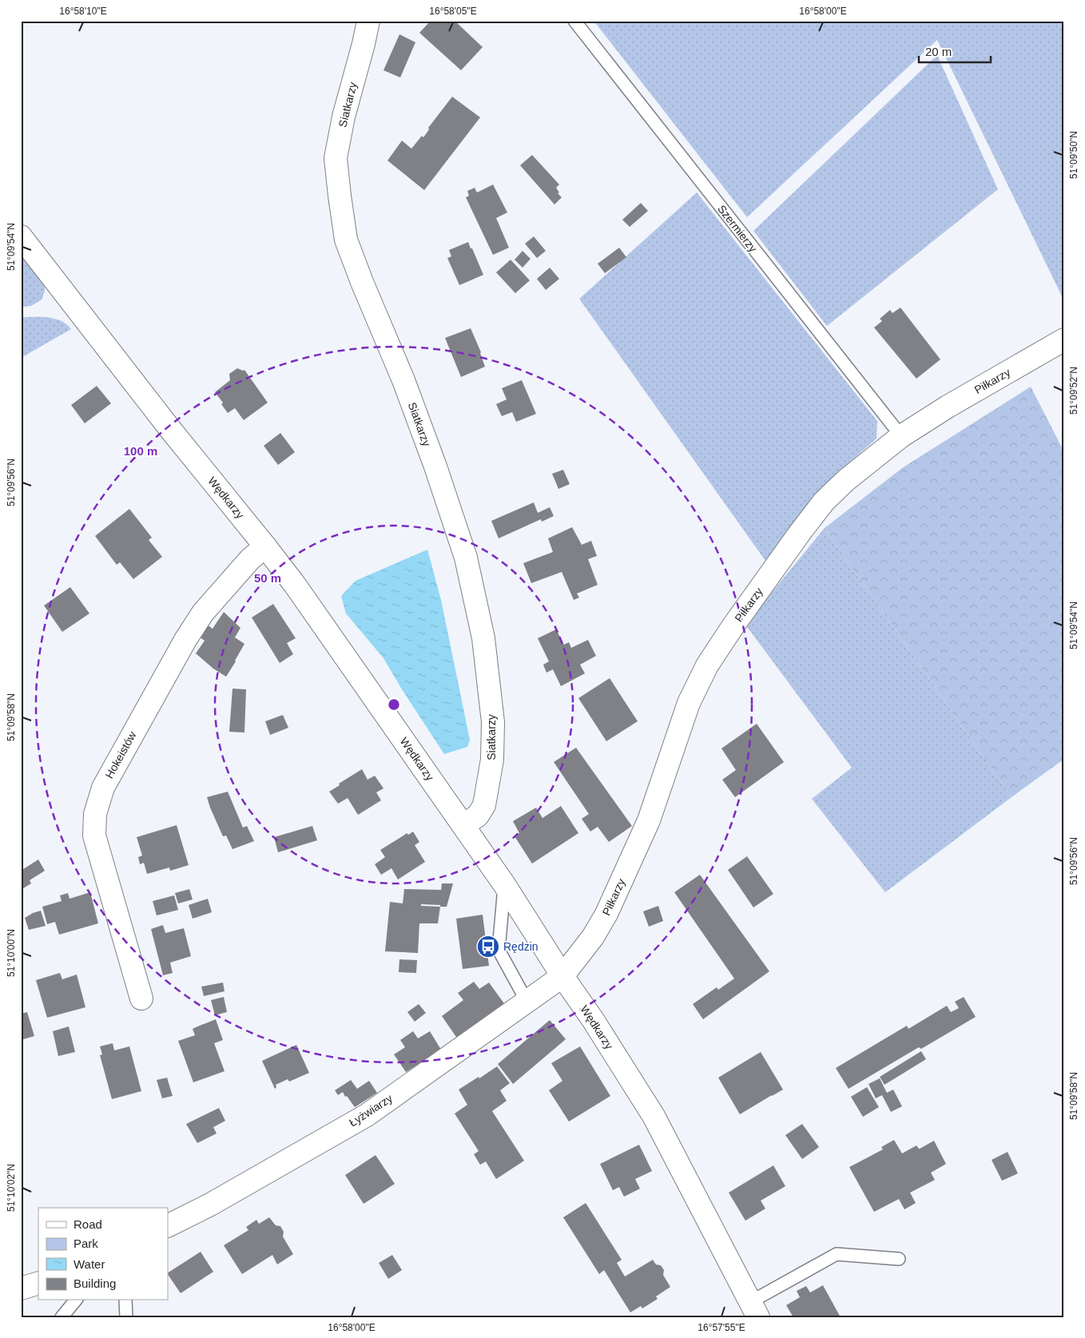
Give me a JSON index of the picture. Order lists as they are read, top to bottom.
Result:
{
  "streets": {
    "street": [
      "Siatkarzy",
      "Piłkarzy",
      "Wędkarzy",
      "Hokeistów",
      "Łyżwiarzy"
    ],
    "lane": ["Szermierzy"]
  },
  "crossings": [
    ["Siatkarzy", "Wędkarzy"],
    ["Szermierzy", "Piłkarzy"],
    ["Piłkarzy", "Wędkarzy"],
    ["Piłkarzy", "Łyżwiarzy"],
    ["Wędkarzy", "Hokeistów"],
    ["Wędkarzy", "Łyżwiarzy"]
  ],
  "places": {
    "bus stop": ["Rędzin"]
  },
  "legend": [
    "Road",
    "Park",
    "Water",
    "Building"
  ],
  "scale_bar": "20 m",
  "coordinates": [
    "16°58'10\"E",
    "16°58'05\"E",
    "16°58'00\"E",
    "51°09'50\"N",
    "51°09'54\"N",
    "51°09'52\"N",
    "51°09'56\"N",
    "51°09'58\"N",
    "51°10'00\"N",
    "51°10'02\"N",
    "16°57'55\"E"
  ],
  "rings": ["100 m", "50 m"]
}
